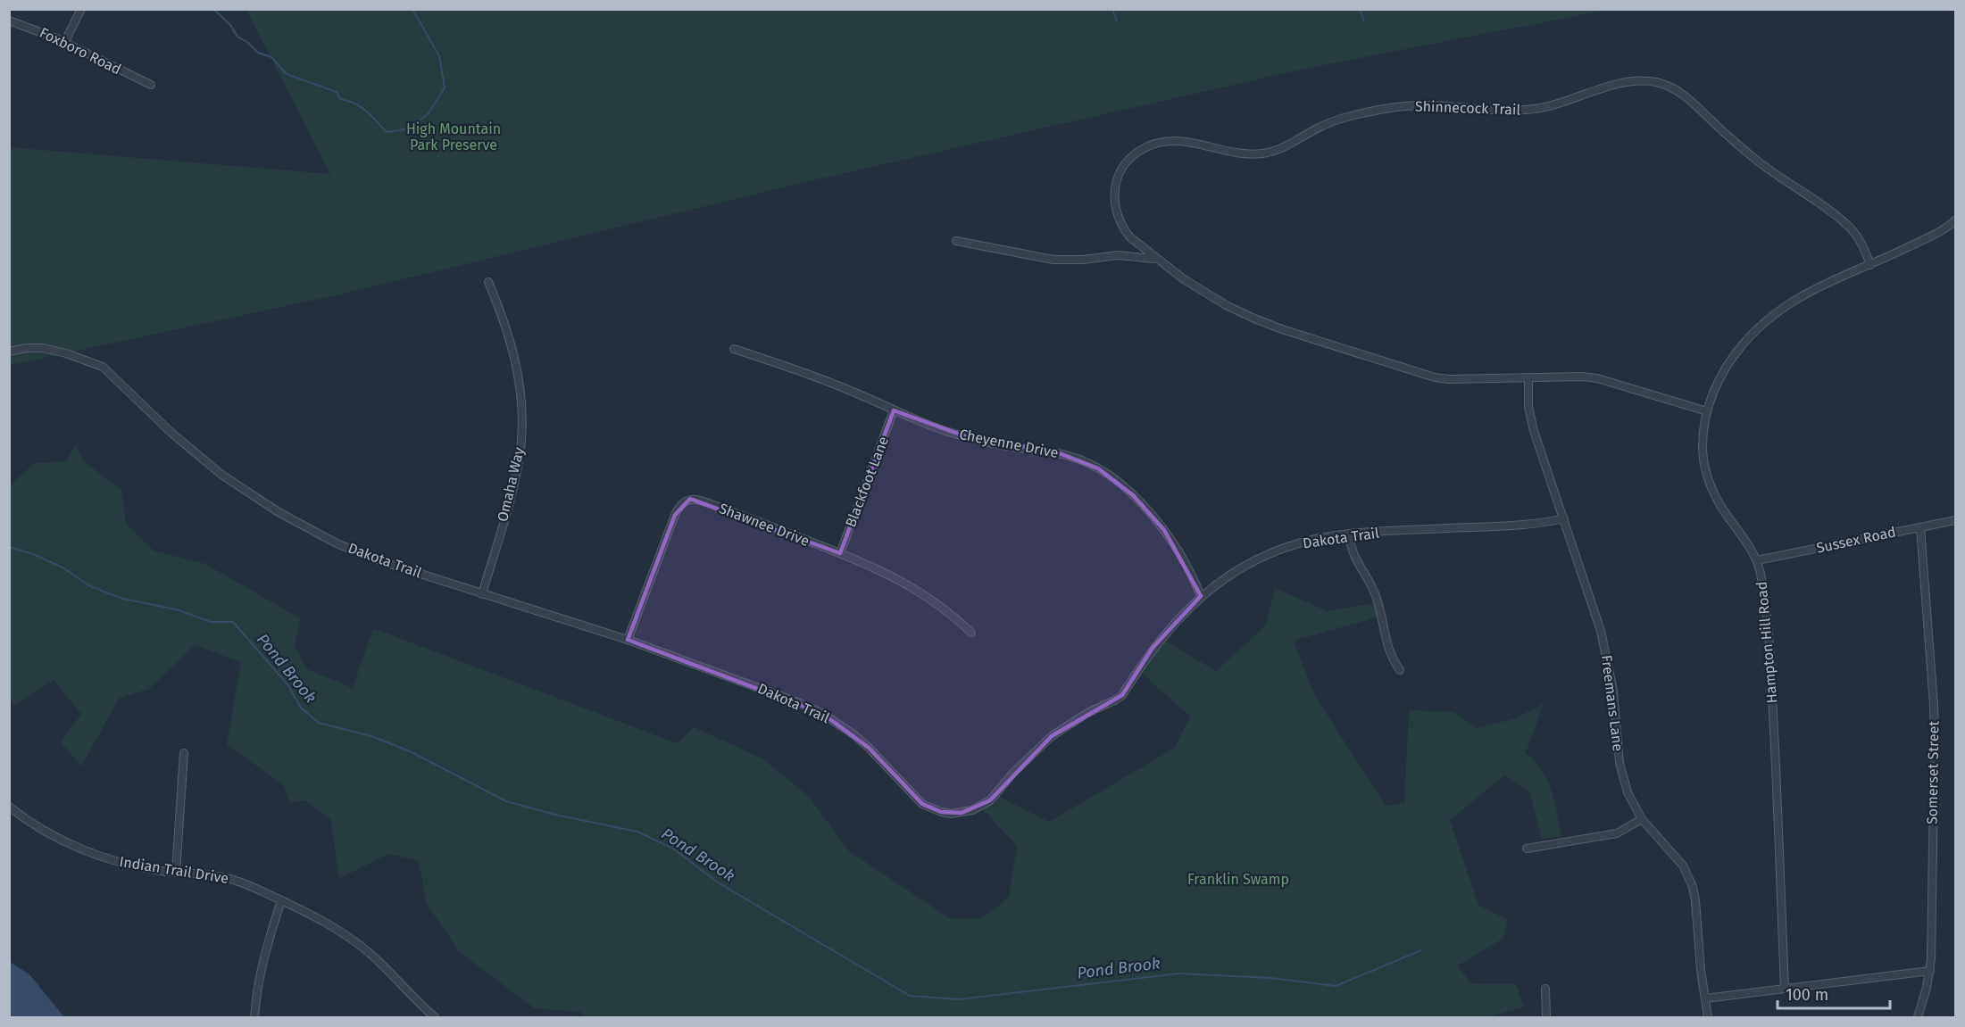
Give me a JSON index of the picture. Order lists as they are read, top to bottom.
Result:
{
  "streets": {
    "street": [
      "Foxboro Road",
      "Shinnecock Trail",
      "Cheyenne Drive",
      "Blackfoot Lane",
      "Omaha Way",
      "Shawnee Drive",
      "Dakota Trail",
      "Sussex Road",
      "Hampton Hill Road",
      "Freemans Lane",
      "Somerset Street",
      "Indian Trail Drive"
    ]
  },
  "crossings": [
    ["Shinnecock Trail", "Hampton Hill Road"],
    ["Shinnecock Trail", "Freemans Lane"],
    ["Cheyenne Drive", "Blackfoot Lane"],
    ["Cheyenne Drive", "Dakota Trail"],
    ["Blackfoot Lane", "Shawnee Drive"],
    ["Omaha Way", "Dakota Trail"],
    ["Shawnee Drive", "Dakota Trail"],
    ["Dakota Trail", "Freemans Lane"],
    ["Sussex Road", "Hampton Hill Road"],
    ["Sussex Road", "Somerset Street"]
  ],
  "water": ["Pond Brook"],
  "parks": ["High Mountain Park Preserve", "Franklin Swamp"],
  "scale_bar": "100 m"
}
